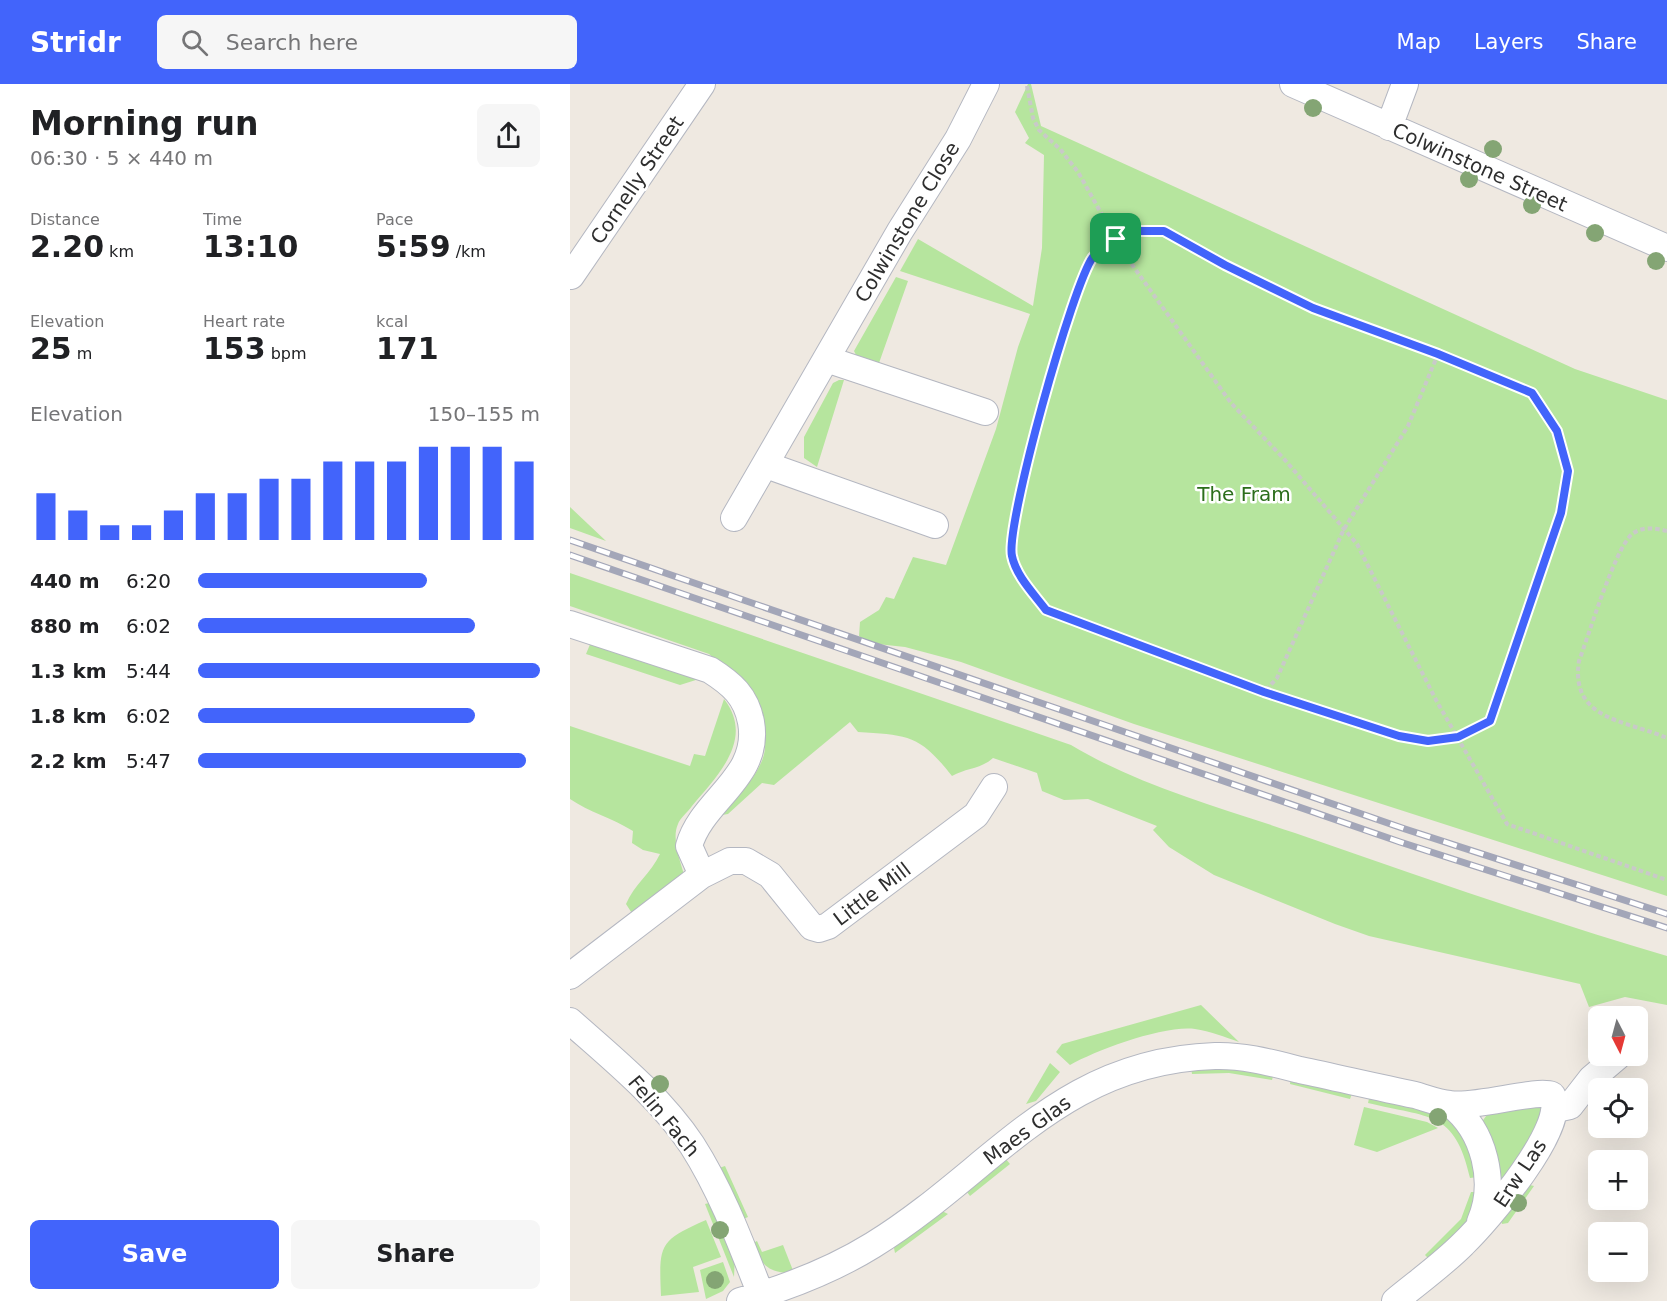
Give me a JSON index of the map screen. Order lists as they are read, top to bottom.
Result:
{
  "streets": {
    "street": [
      "Colwinstone Street",
      "Cornelly Street",
      "Colwinstone Close",
      "Little Mill",
      "Felin Fach",
      "Maes Glas",
      "Erw Las"
    ]
  },
  "crossings": [
    ["Felin Fach", "Maes Glas"],
    ["Maes Glas", "Erw Las"]
  ],
  "parks": ["The Fram"],
  "north": "bottom",
  "page": {
    "header": "Stridr",
    "search": "Search here",
    "nav": ["Map", "Layers", "Share"],
    "heading": ["Morning run", "06:30 · 5 × 440 m"],
    "stats": [
      ["Distance", "2.20 km"],
      ["Time", "13:10"],
      ["Pace", "5:59 /km"],
      ["Elevation", "25 m"],
      ["Heart rate", "153 bpm"],
      ["kcal", "171"]
    ],
    "chart": ["Elevation", "150–155 m"],
    "list": [
      {
        "name": "440 m",
        "note": "6:20"
      },
      {
        "name": "880 m",
        "note": "6:02"
      },
      {
        "name": "1.3 km",
        "note": "5:44"
      },
      {
        "name": "1.8 km",
        "note": "6:02"
      },
      {
        "name": "2.2 km",
        "note": "5:47"
      }
    ],
    "map_buttons": ["+", "−"],
    "buttons": ["Save", "Share"]
  }
}
